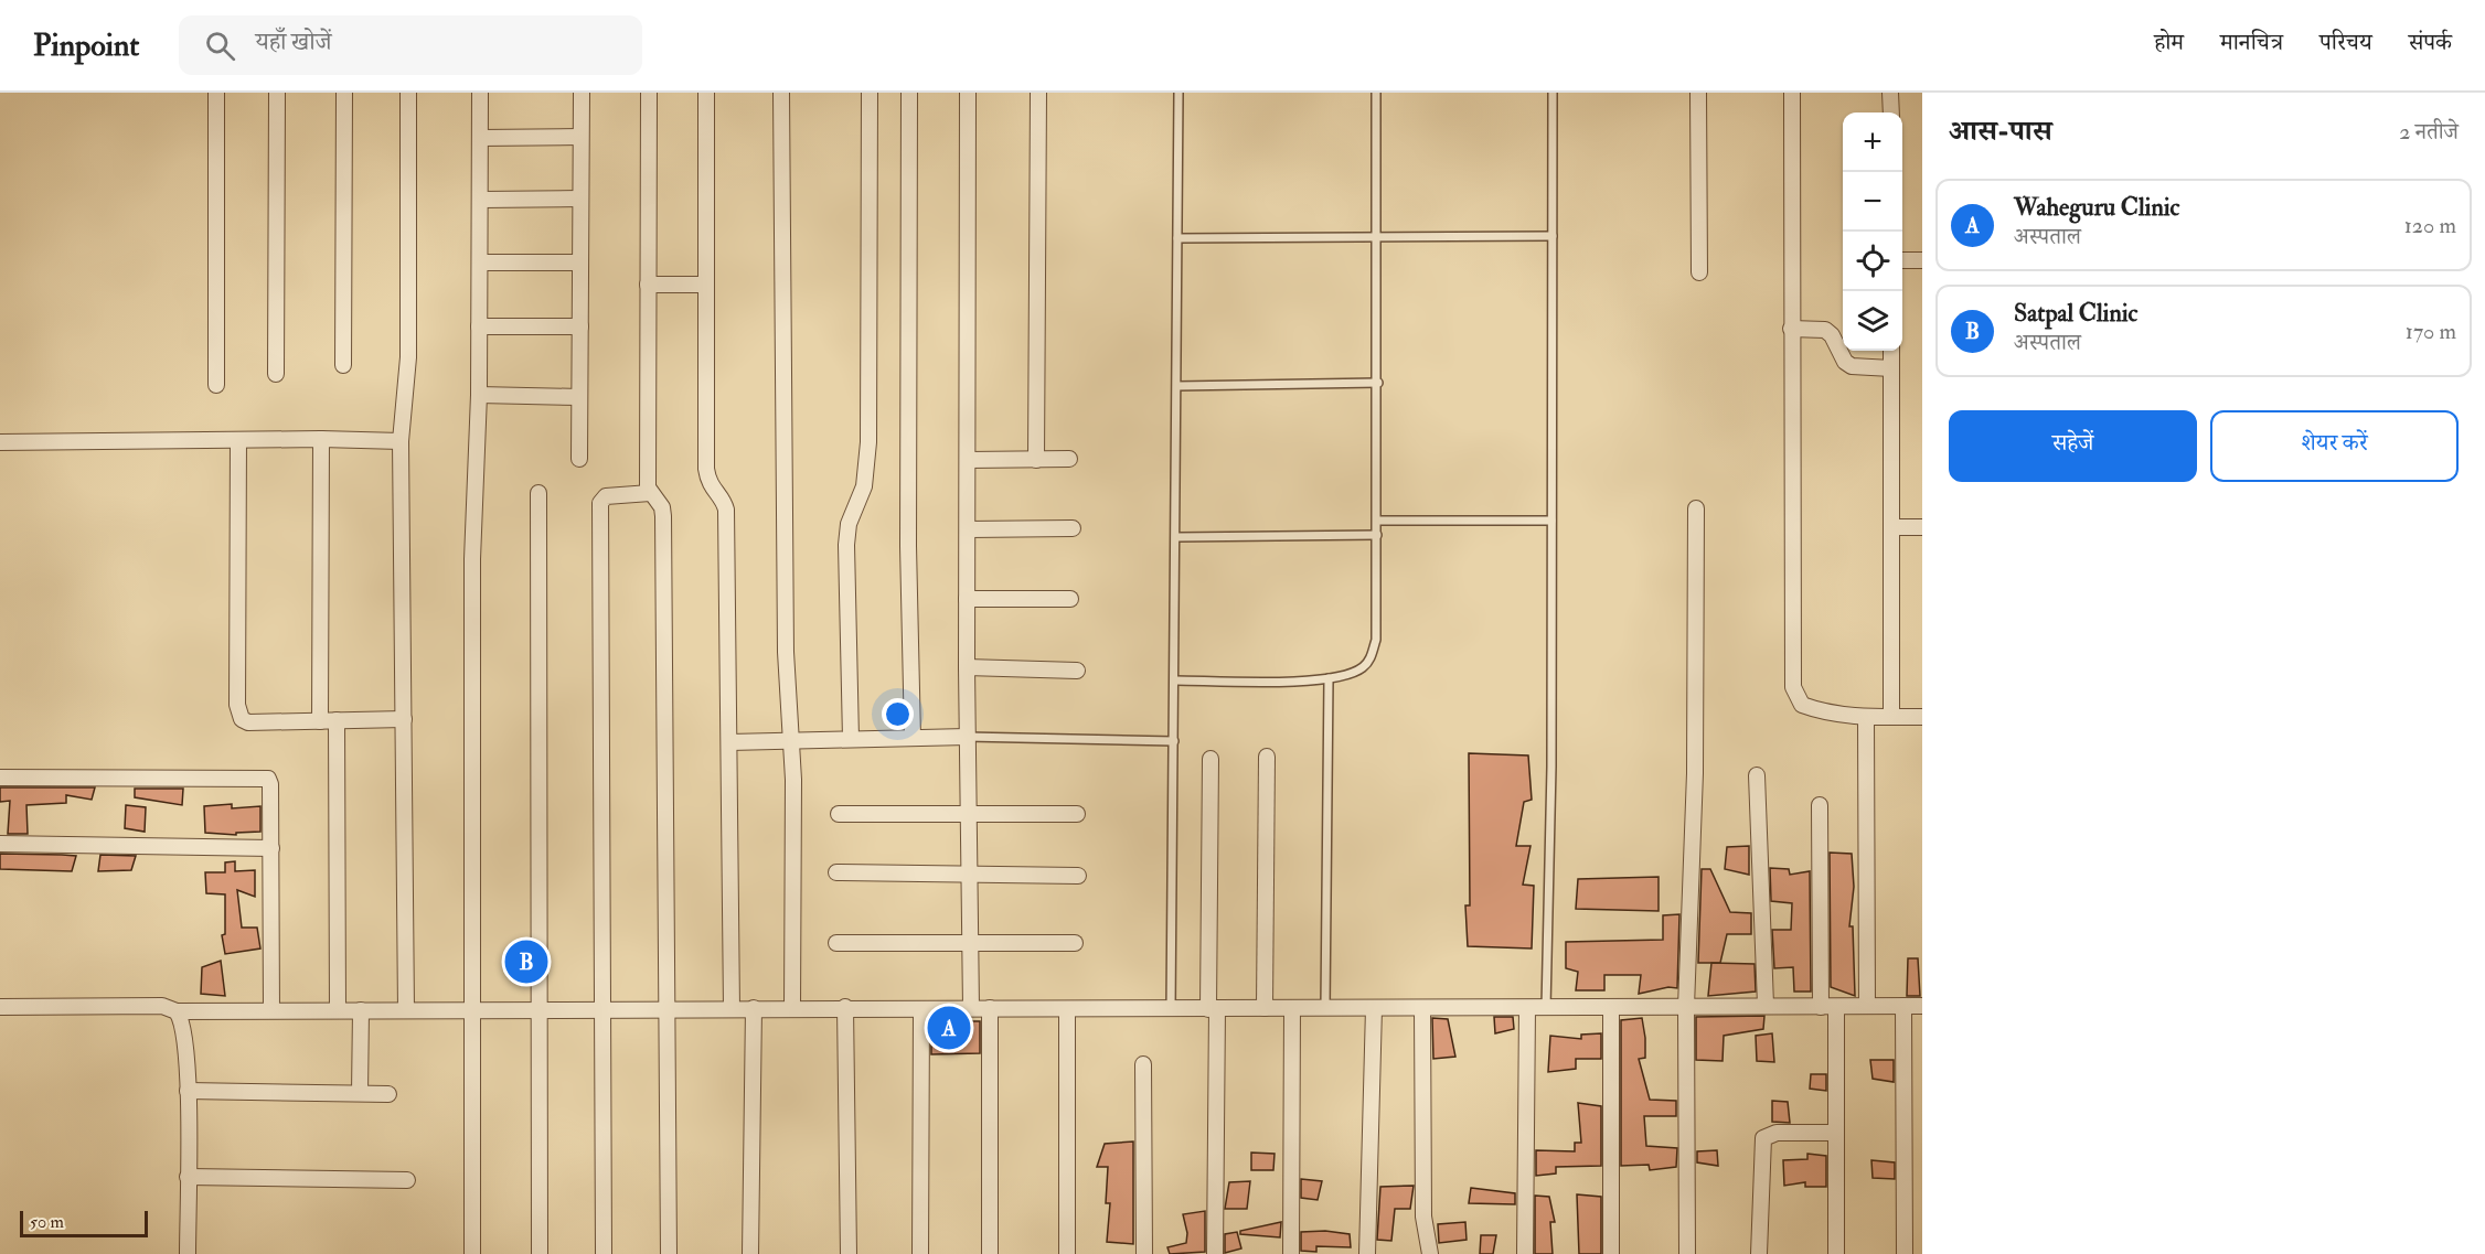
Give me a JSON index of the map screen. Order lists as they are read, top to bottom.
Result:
{
  "scale_bar": "50 m",
  "page": {
    "header": "Pinpoint",
    "search": "यहाँ खोजें",
    "nav": [
      "होम",
      "मानचित्र",
      "परिचय",
      "संपर्क"
    ],
    "heading": ["आस-पास", "2 नतीजे"],
    "map_buttons": ["+", "−"],
    "list": [
      {
        "mark": "A",
        "name": "Waheguru Clinic",
        "note": "अस्पताल",
        "value": "120 m"
      },
      {
        "mark": "B",
        "name": "Satpal Clinic",
        "note": "अस्पताल",
        "value": "170 m"
      }
    ],
    "buttons": ["सहेजें", "शेयर करें"],
    "pins": ["B", "A"],
    "scale": "50 m"
  }
}
